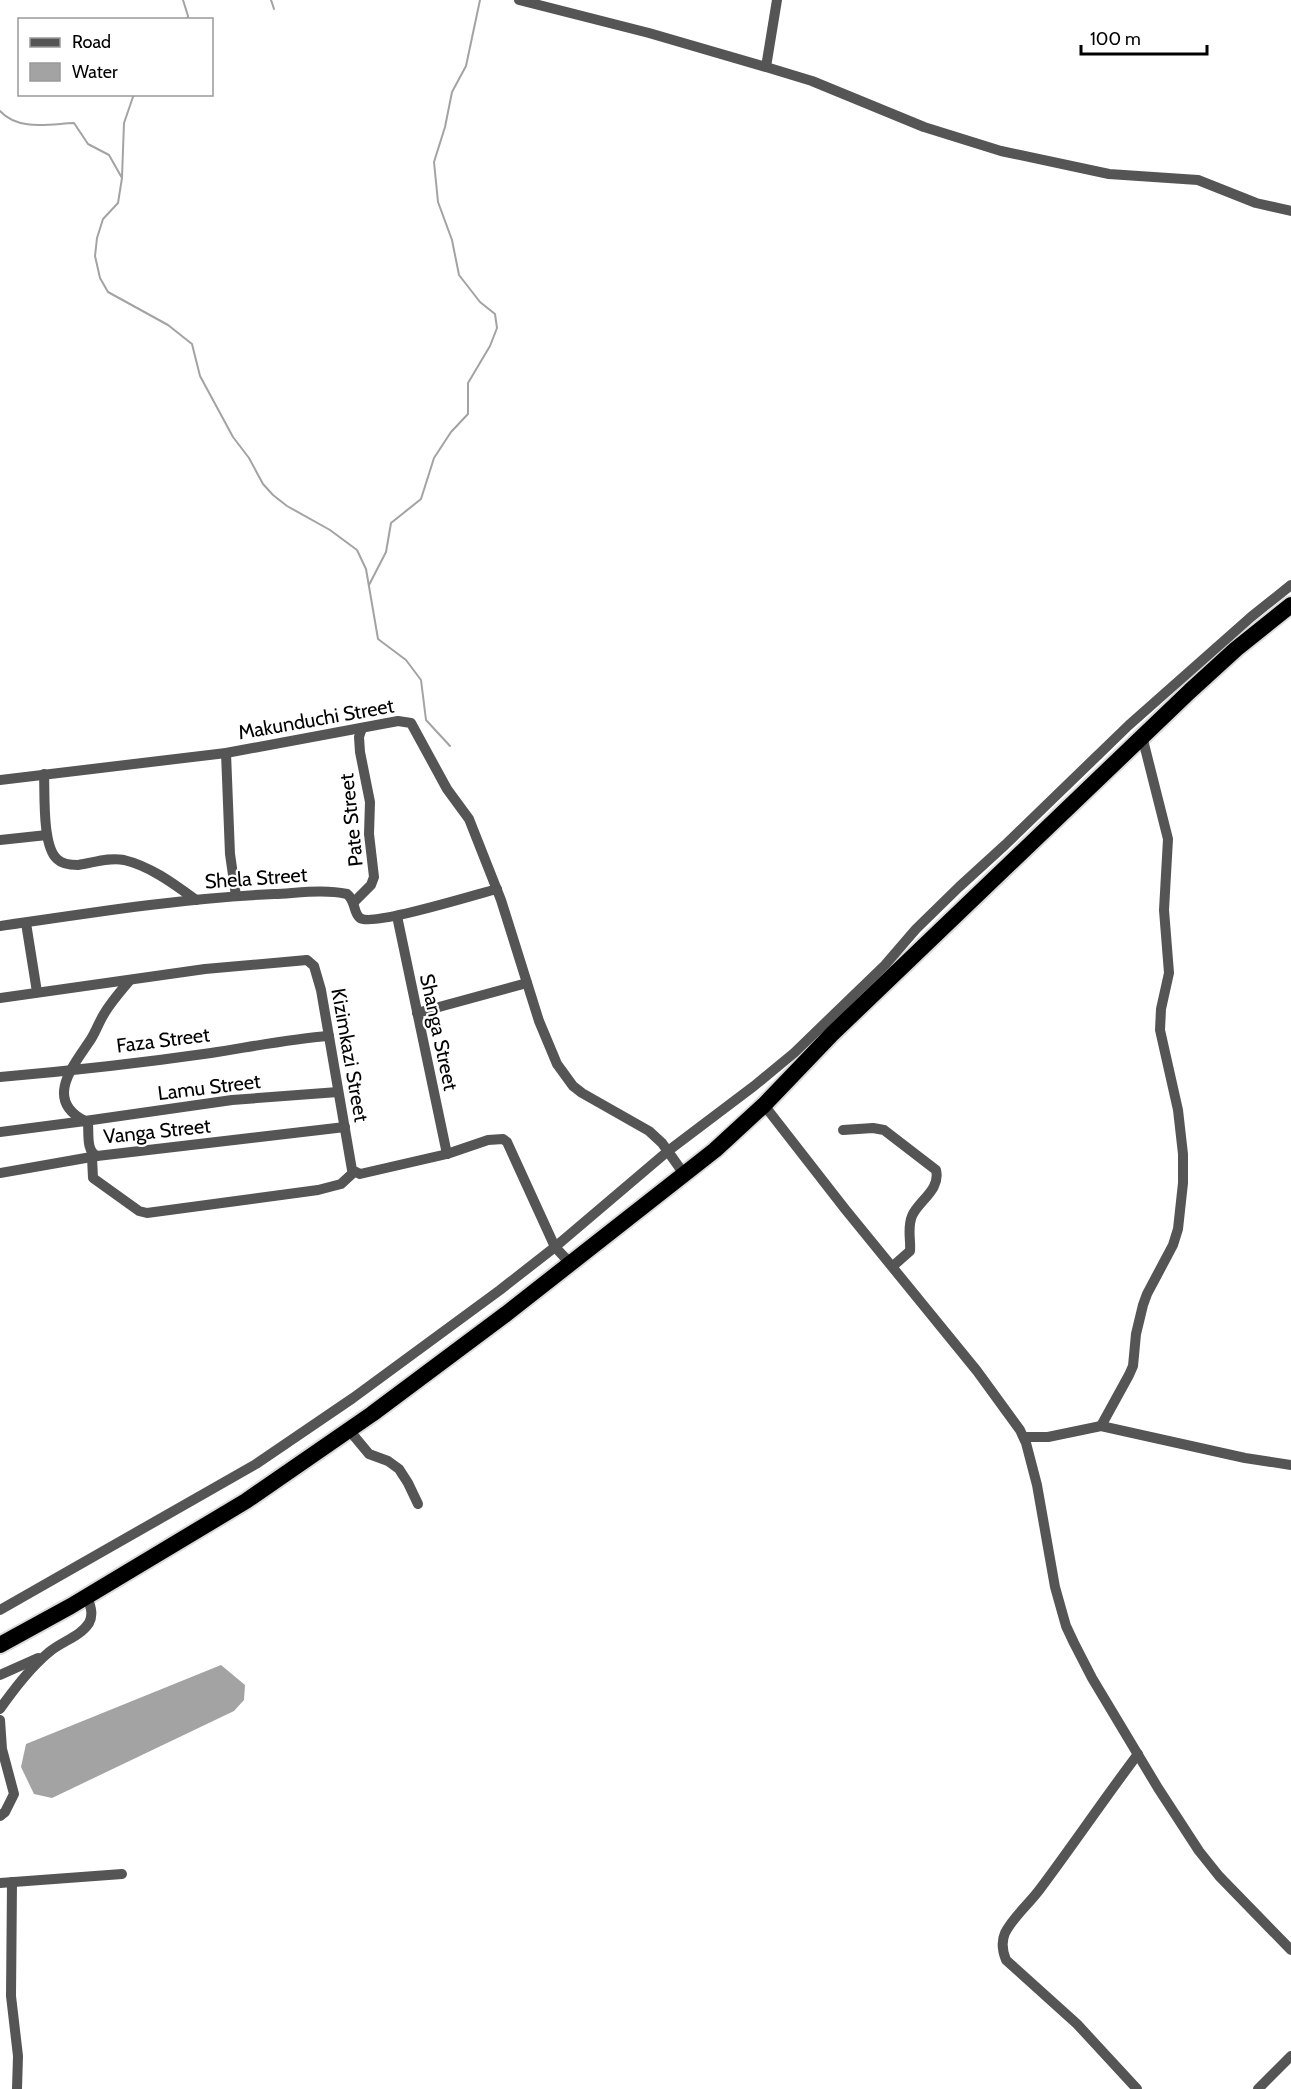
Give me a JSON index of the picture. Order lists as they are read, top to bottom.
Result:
{
  "streets": {
    "street": [
      "Makunduchi Street",
      "Pate Street",
      "Shela Street",
      "Shanga Street",
      "Faza Street",
      "Kizimkazi Street",
      "Lamu Street",
      "Vanga Street"
    ]
  },
  "crossings": [
    ["Makunduchi Street", "Pate Street"],
    ["Makunduchi Street", "Shela Street"],
    ["Pate Street", "Shela Street"],
    ["Shela Street", "Shanga Street"],
    ["Faza Street", "Kizimkazi Street"],
    ["Kizimkazi Street", "Lamu Street"],
    ["Kizimkazi Street", "Vanga Street"],
    ["Lamu Street", "Vanga Street"]
  ],
  "legend": ["Road", "Water"],
  "scale_bar": "100 m"
}
